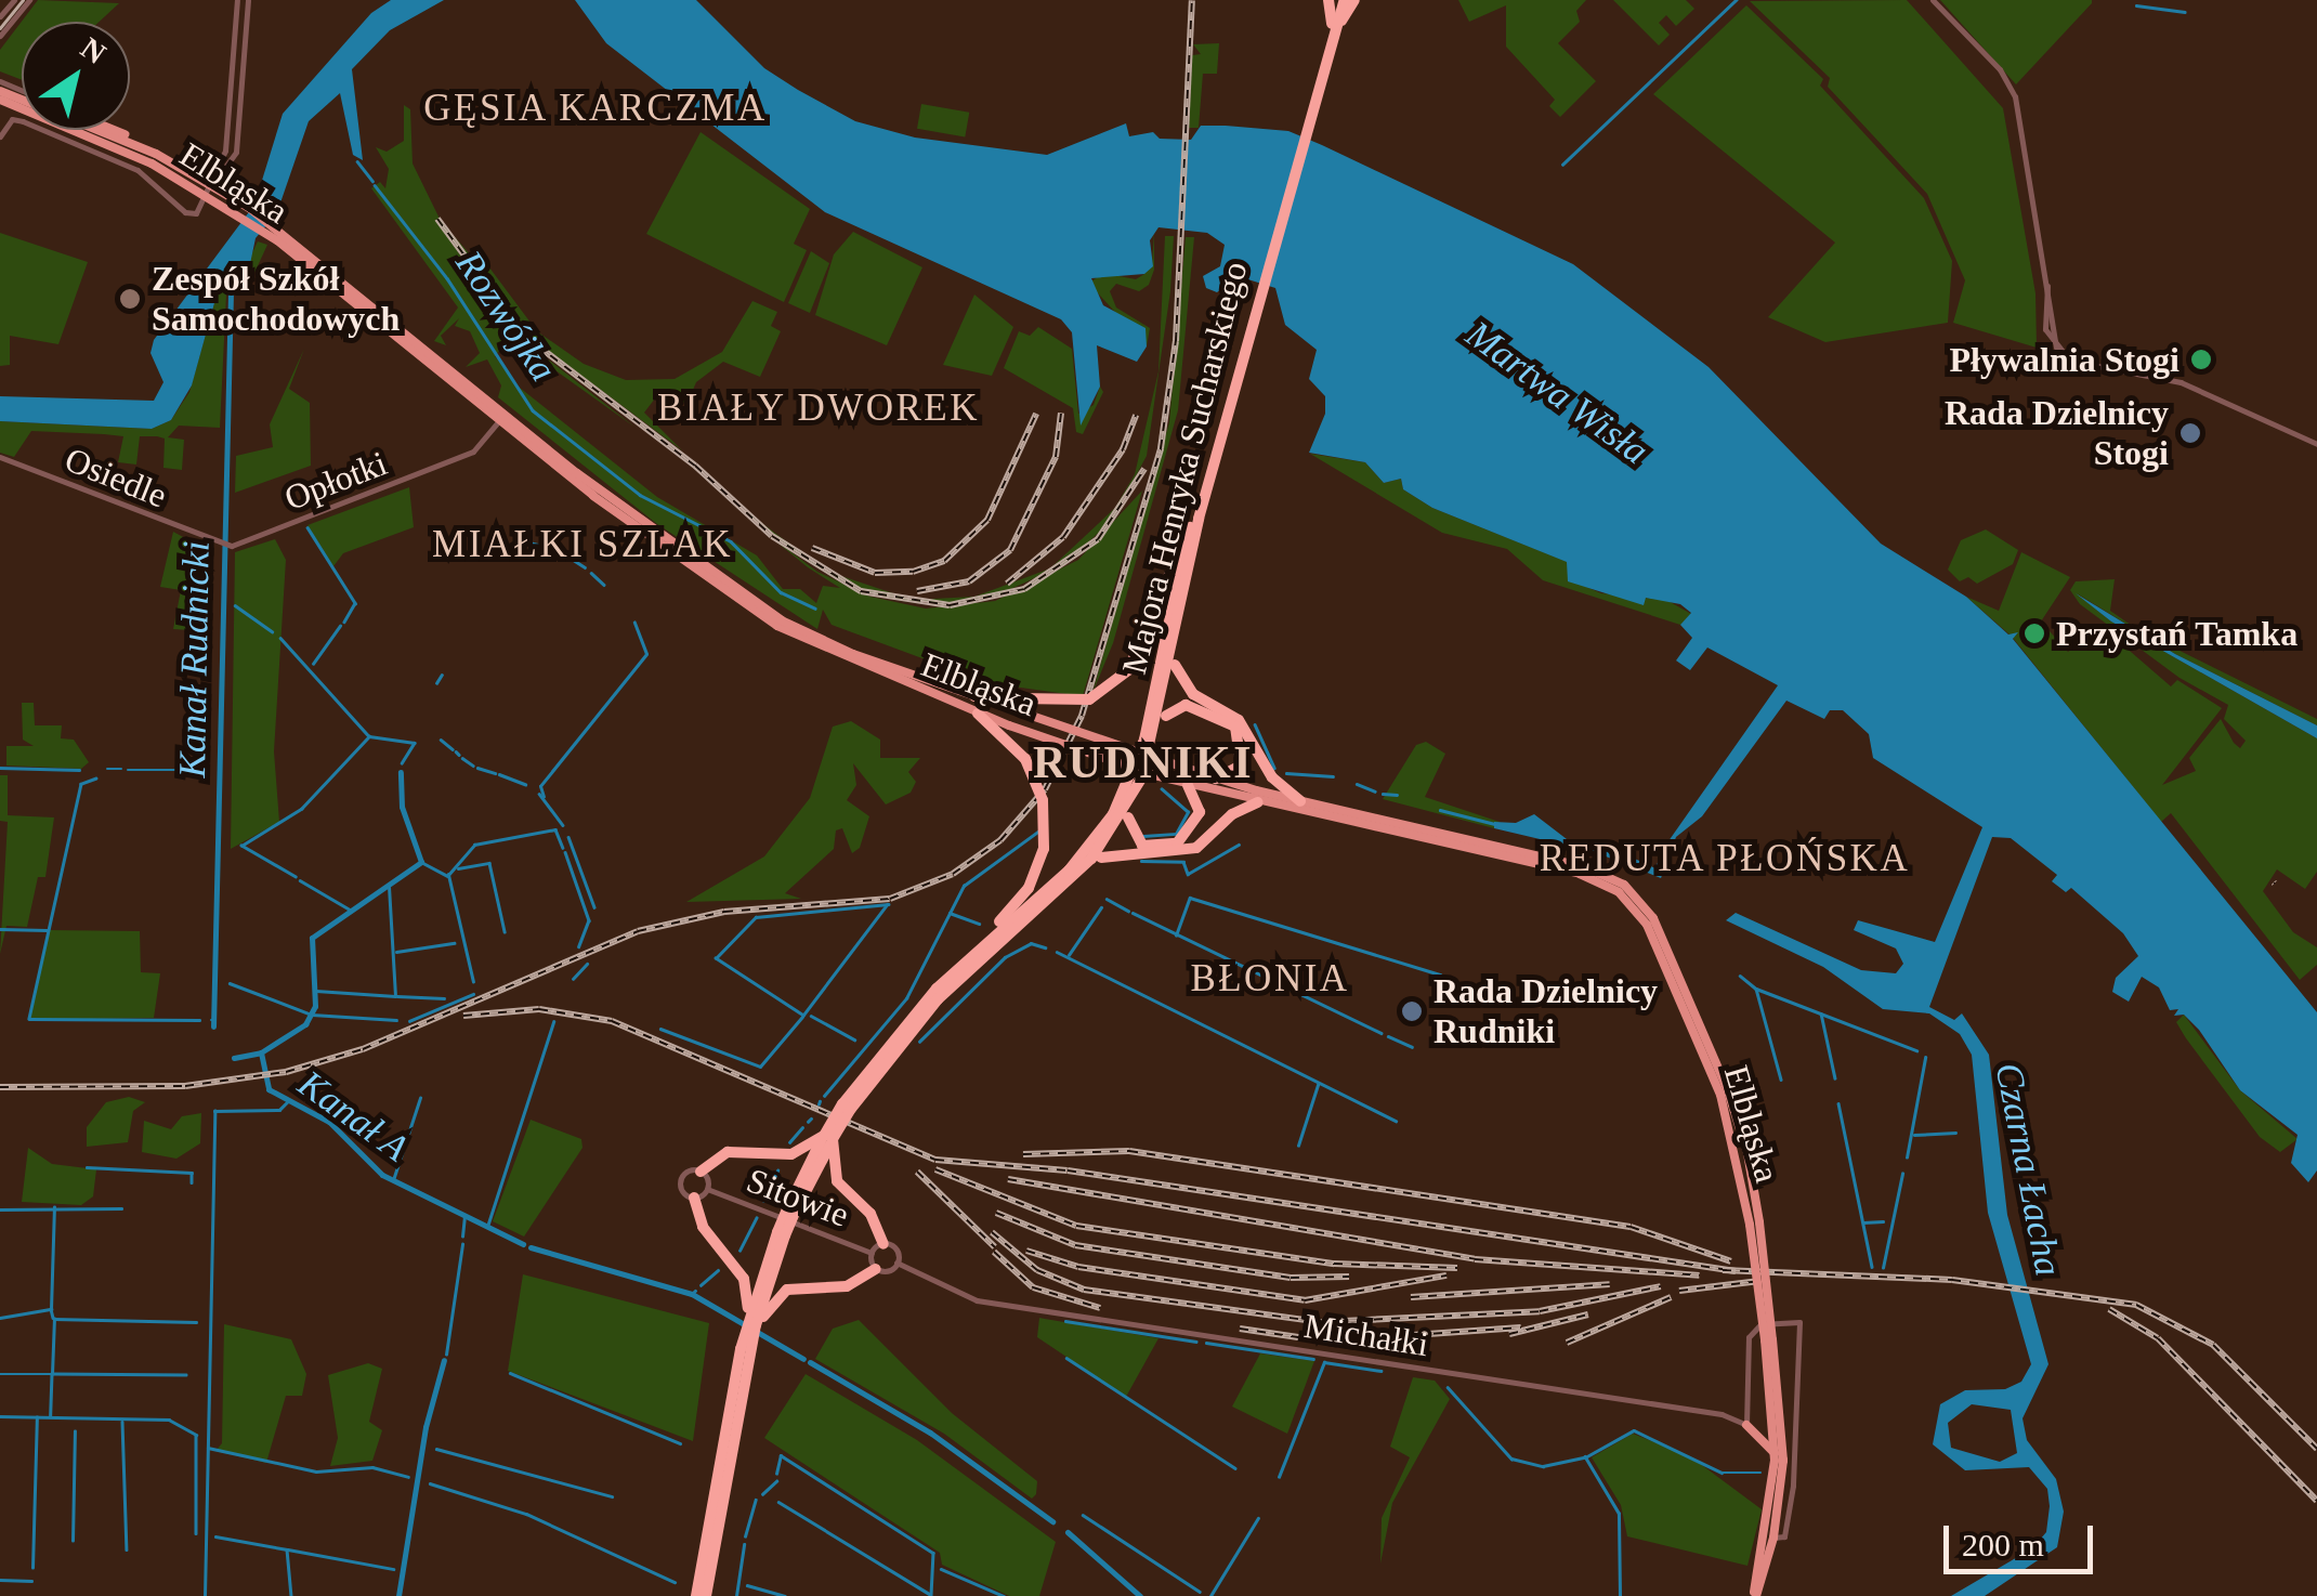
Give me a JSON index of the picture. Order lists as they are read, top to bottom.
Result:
{
  "streets": {
    "highway": ["Majora Henryka Sucharskiego"],
    "main road": ["Elbląska"],
    "street": [
      "Osiedle",
      "Opłotki",
      "Sitowie",
      "Michałki"
    ]
  },
  "crossings": [
    ["Elbląska", "Opłotki"],
    ["Elbląska", "Michałki"],
    ["Osiedle", "Opłotki"]
  ],
  "districts": [
    "GĘSIA KARCZMA",
    "BIAŁY DWOREK",
    "MIAŁKI SZLAK",
    "RUDNIKI",
    "REDUTA PŁOŃSKA",
    "BŁONIA"
  ],
  "water": [
    "Rozwójka",
    "Martwa Wisła",
    "Kanał Rudnicki",
    "Kanał A",
    "Czarna Łacha"
  ],
  "places": [
    "Zespół Szkół Samochodowych",
    "Pływalnia Stogi",
    "Rada Dzielnicy Stogi",
    "Przystań Tamka",
    "Rada Dzielnicy Rudniki"
  ],
  "scale_bar": "200 m",
  "north": "top right"
}
